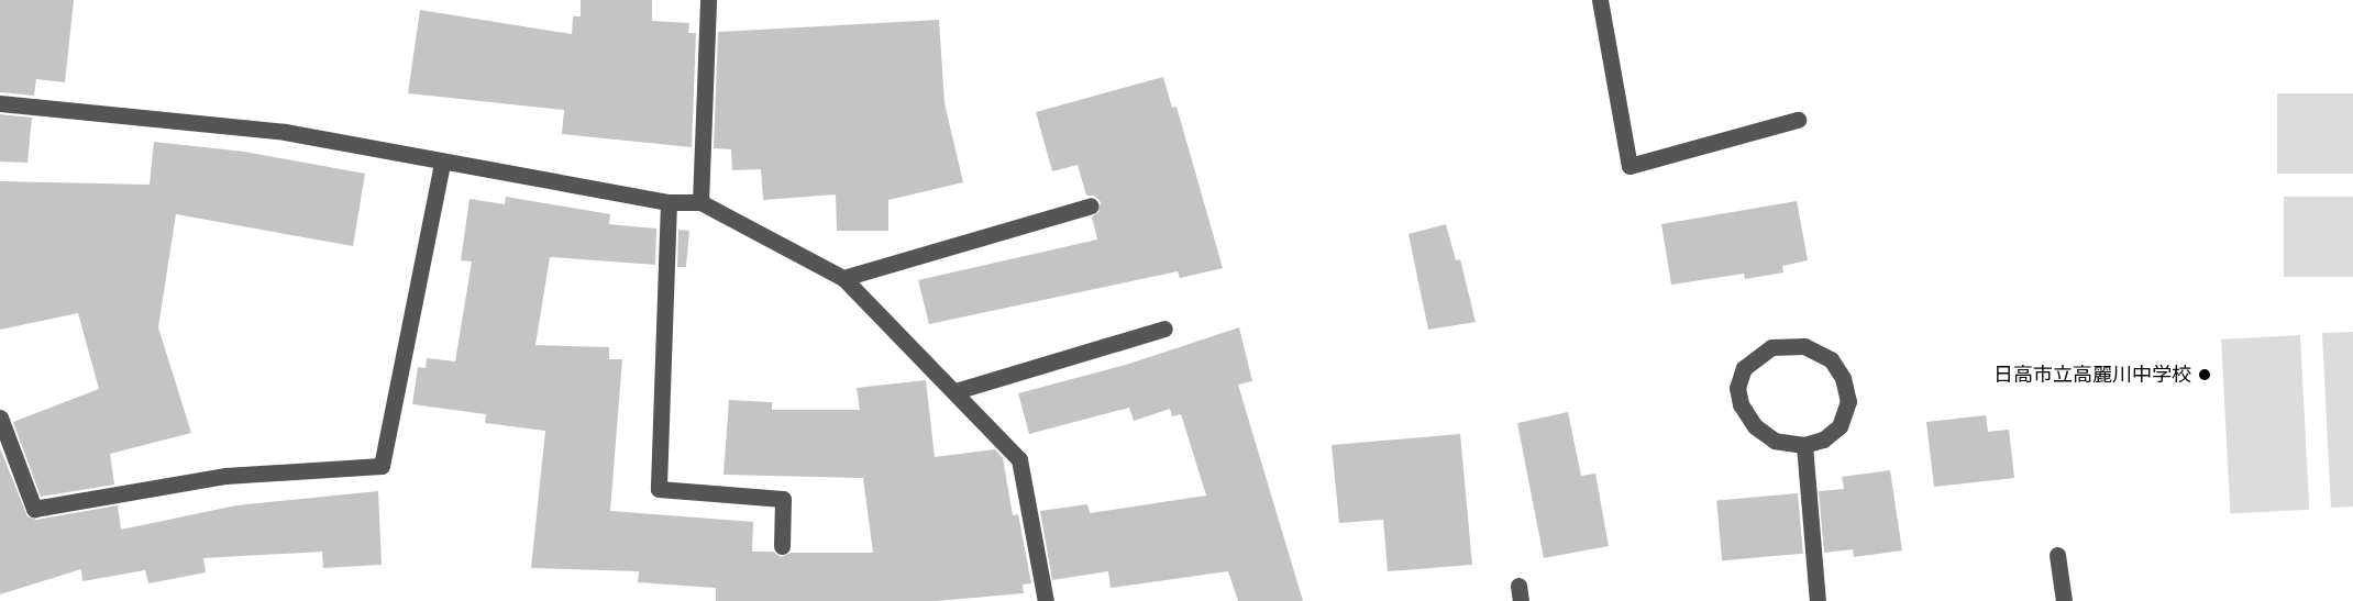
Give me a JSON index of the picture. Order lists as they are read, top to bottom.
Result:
{
  "places": ["日高市立高麗川中学校"]
}
